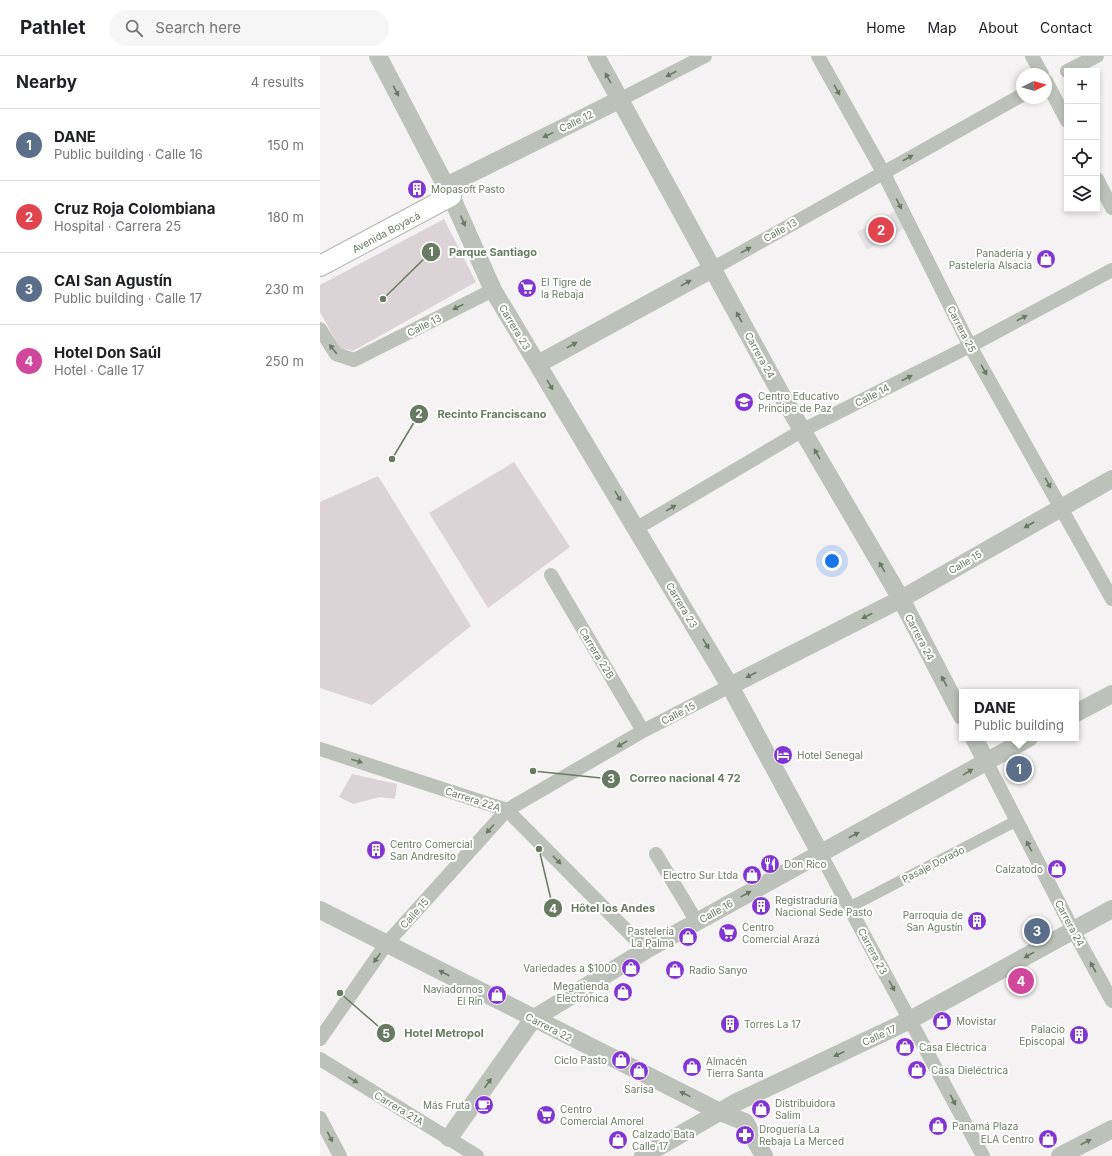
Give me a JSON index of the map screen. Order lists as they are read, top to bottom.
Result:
{
  "streets": {
    "main road": ["Avenida Boyacá"],
    "street": [
      "Calle 12",
      "Calle 13",
      "Carrera 23",
      "Carrera 25",
      "Carrera 24",
      "Calle 14",
      "Calle 15",
      "Carrera 22B",
      "Carrera 22A",
      "Pasaje Dorado",
      "Calle 16",
      "Carrera 22",
      "Calle 17",
      "Carrera 21A"
    ]
  },
  "crossings": [
    ["Calle 12", "Avenida Boyacá"],
    ["Calle 12", "Carrera 23"],
    ["Calle 12", "Carrera 24"],
    ["Calle 13", "Carrera 23"],
    ["Calle 13", "Carrera 25"],
    ["Calle 13", "Carrera 24"],
    ["Avenida Boyacá", "Carrera 23"],
    ["Carrera 23", "Calle 14"],
    ["Carrera 23", "Calle 15"],
    ["Carrera 23", "Pasaje Dorado"],
    ["Carrera 23", "Calle 16"],
    ["Carrera 23", "Calle 17"],
    ["Carrera 25", "Calle 14"],
    ["Carrera 25", "Calle 15"],
    ["Carrera 24", "Calle 14"],
    ["Carrera 24", "Calle 15"],
    ["Carrera 24", "Pasaje Dorado"],
    ["Carrera 24", "Calle 16"],
    ["Carrera 24", "Calle 17"],
    ["Calle 15", "Carrera 22B"],
    ["Calle 15", "Carrera 22A"],
    ["Calle 15", "Carrera 22"],
    ["Carrera 22A", "Calle 16"],
    ["Calle 16", "Carrera 22"],
    ["Calle 16", "Carrera 21A"],
    ["Carrera 22", "Calle 17"]
  ],
  "one_way": [
    "Calle 12",
    "Carrera 23",
    "Carrera 25",
    "Carrera 24",
    "Calle 14",
    "Calle 15",
    "Carrera 22A",
    "Calle 16",
    "Carrera 22",
    "Calle 17",
    "Carrera 21A"
  ],
  "places": {
    "building": [
      "Mopasoft Pasto",
      "Centro Comercial San Andresito",
      "Registraduría Nacional Sede Pasto",
      "Parroquia de San Agustín",
      "Torres La 17",
      "Palacio Episcopal"
    ],
    "shop": [
      "Panadería y Pastelería Alsacia",
      "Calzatodo",
      "Electro Sur Ltda",
      "Pastelería La Palma",
      "Variedades a $1000",
      "Radio Sanyo",
      "Megatienda Electrónica",
      "Naviadornos El Rin",
      "Movistar",
      "Casa Eléctrica",
      "Ciclo Pasto",
      "Almacén Tierra Santa",
      "Casa Dieléctrica",
      "Sarisa",
      "Distribuidora Salim",
      "Panamá Plaza",
      "ELA Centro",
      "Calzado Bata Calle 17"
    ],
    "supermarket": ["El Tigre de la Rebaja", "Centro Comercial Arazá", "Centro Comercial Amorel"],
    "other": [
      "Parque Santiago",
      "Recinto Franciscano",
      "Correo nacional 4 72",
      "Hôtel los Andes",
      "Hotel Metropol"
    ],
    "school or university": ["Centro Educativo Principe de Paz"],
    "hotel": ["Hotel Senegal"],
    "restaurant": ["Don Rico"],
    "cafe": ["Más Fruta"],
    "pharmacy": ["Droguería La Rebaja La Merced"]
  },
  "north": "right",
  "page": {
    "header": "Pathlet",
    "search": "Search here",
    "nav": [
      "Home",
      "Map",
      "About",
      "Contact"
    ],
    "heading": ["Nearby", "4 results"],
    "map_buttons": ["+", "−"],
    "list": [
      {
        "mark": "1",
        "name": "DANE",
        "note": "Public building · Calle 16",
        "value": "150 m"
      },
      {
        "mark": "2",
        "name": "Cruz Roja Colombiana",
        "note": "Hospital · Carrera 25",
        "value": "180 m"
      },
      {
        "mark": "3",
        "name": "CAI San Agustín",
        "note": "Public building · Calle 17",
        "value": "230 m"
      },
      {
        "mark": "4",
        "name": "Hotel Don Saúl",
        "note": "Hotel · Calle 17",
        "value": "250 m"
      }
    ],
    "pins": [
      "2",
      "1",
      "3",
      "4"
    ],
    "popup": ["DANE", "Public building"]
  }
}
